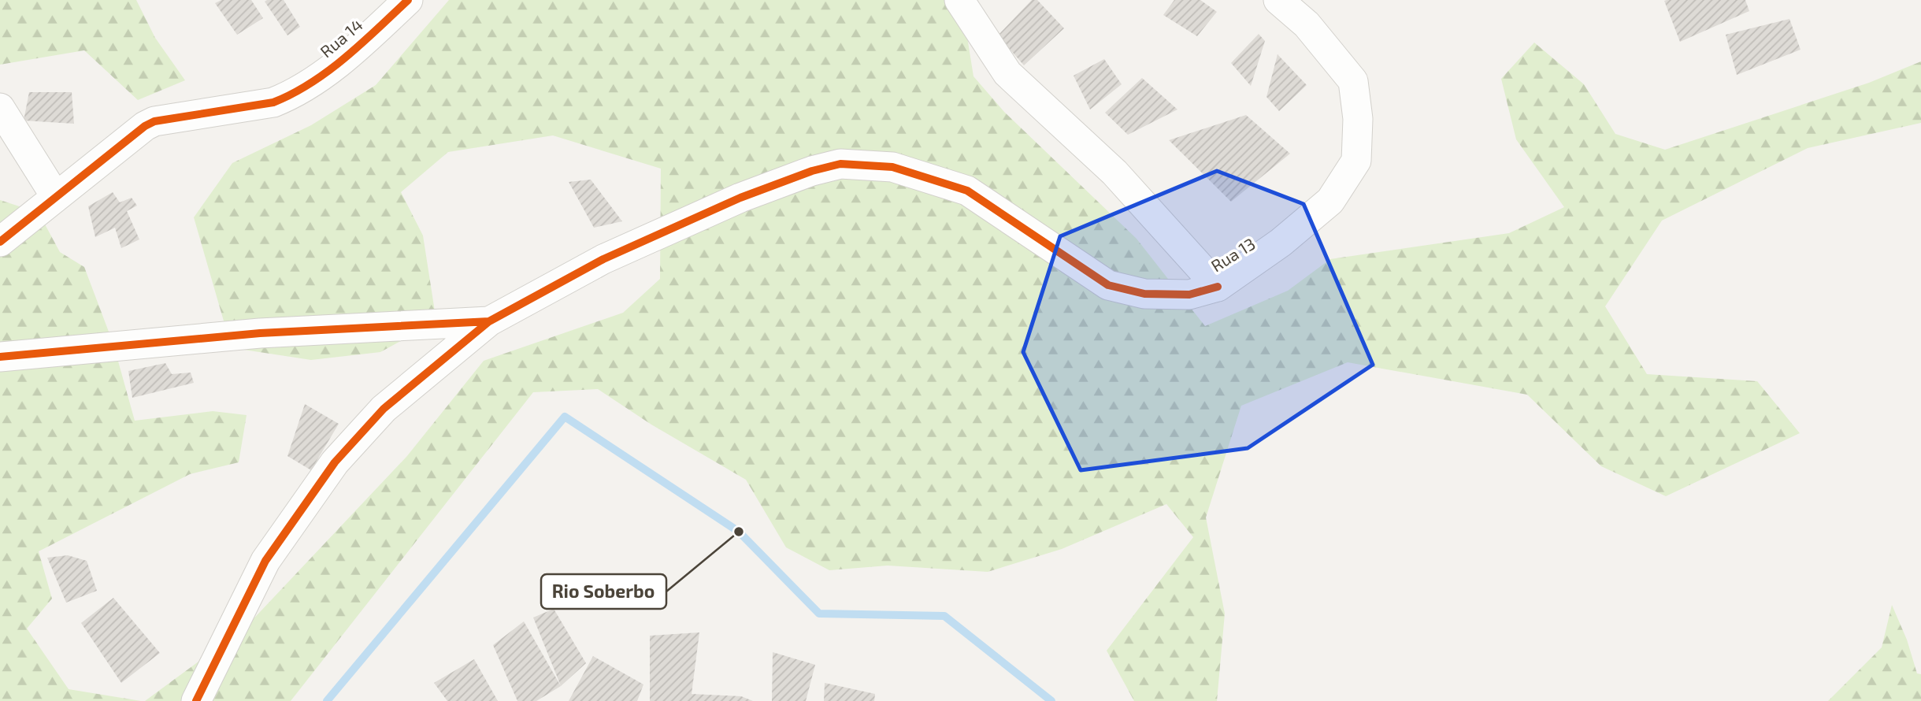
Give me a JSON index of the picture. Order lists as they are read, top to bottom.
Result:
{
  "streets": {
    "street": ["Rua 14", "Rua 13"]
  },
  "places": ["Rio Soberbo"]
}
